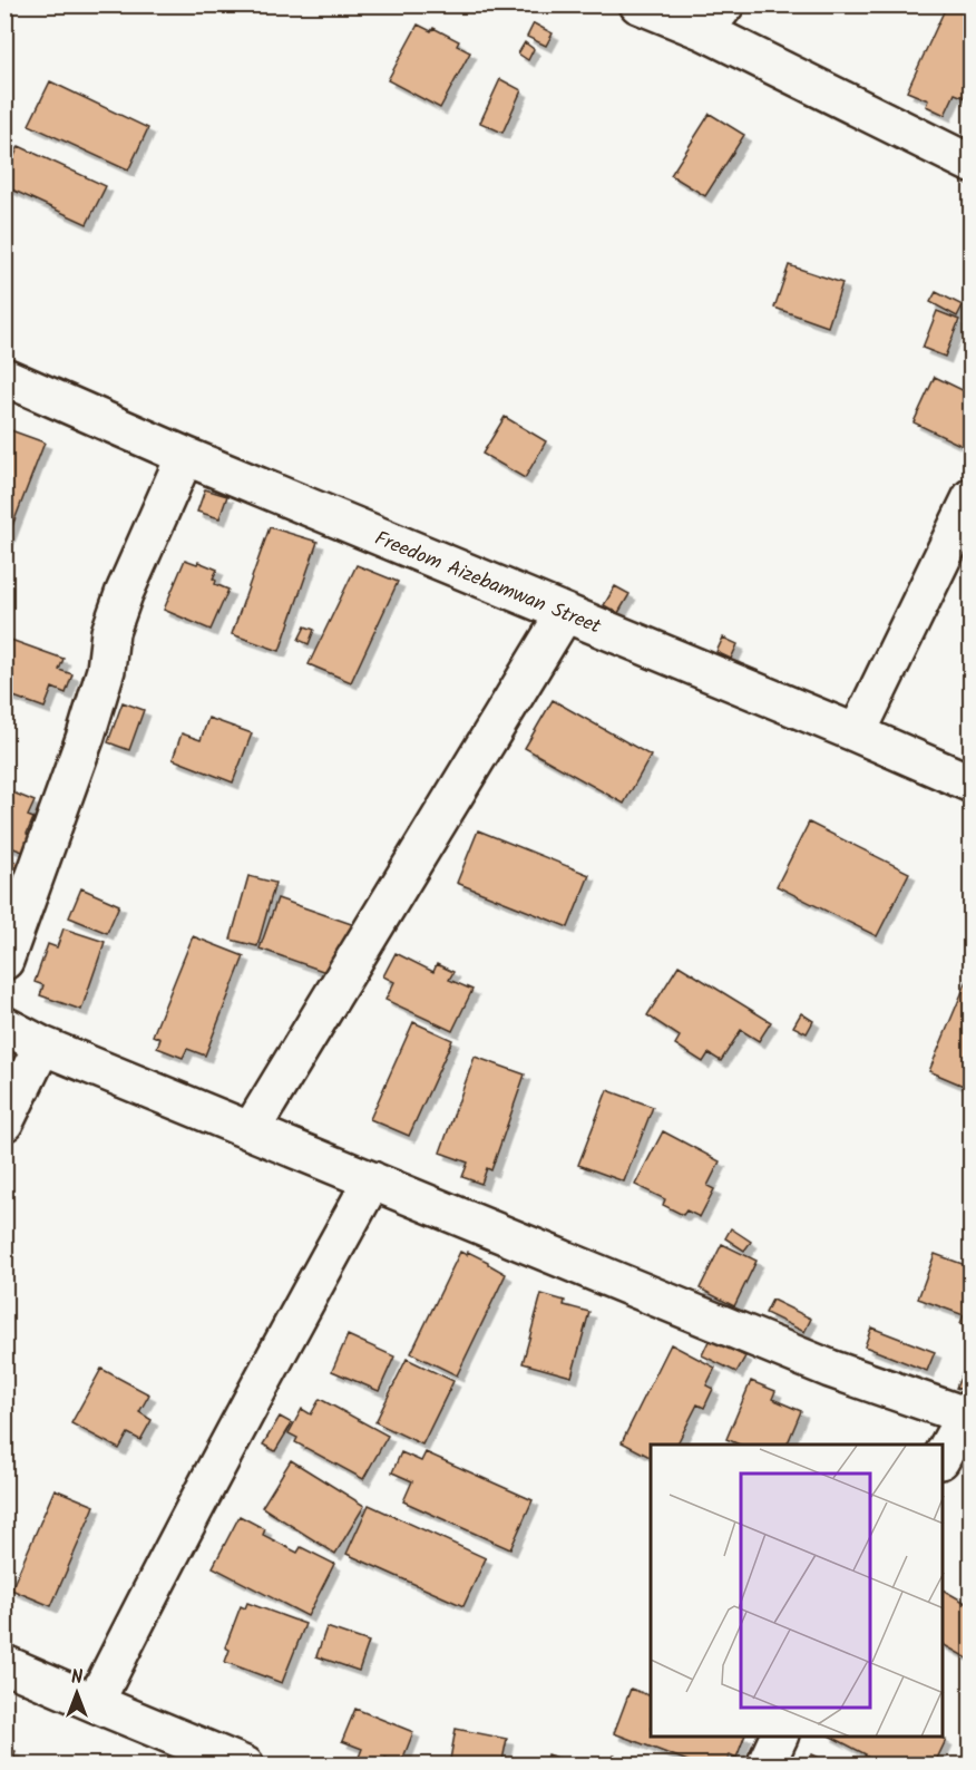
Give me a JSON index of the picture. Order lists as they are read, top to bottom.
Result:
{
  "streets": {
    "street": ["Freedom Aizebamwan Street"]
  },
  "north": "top"
}
